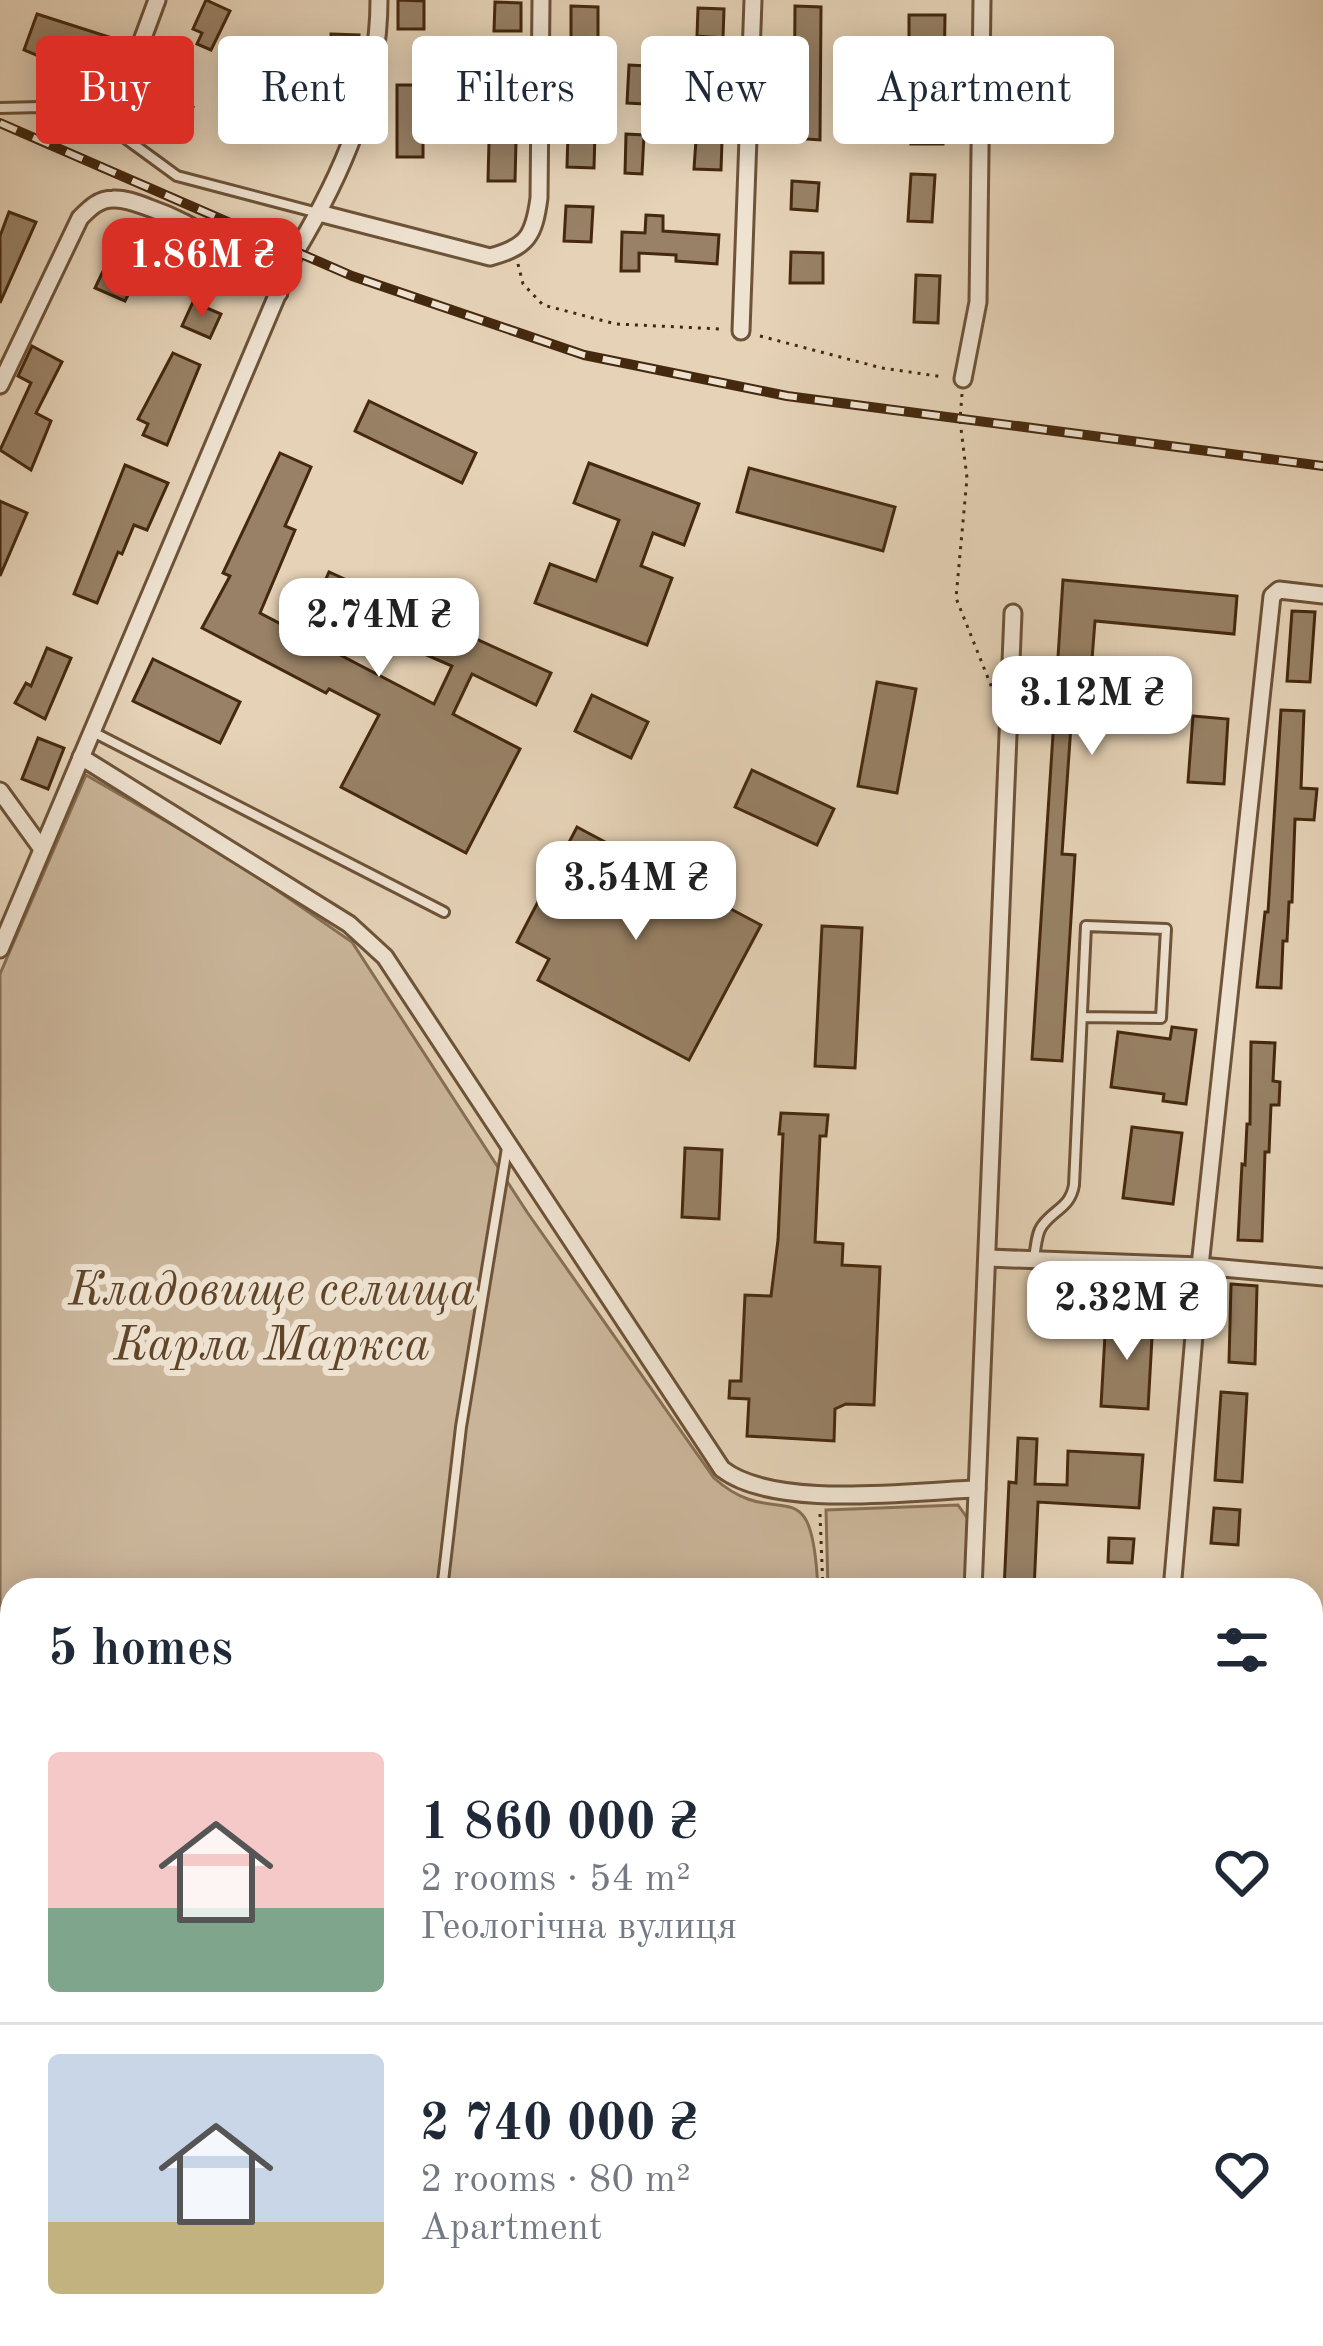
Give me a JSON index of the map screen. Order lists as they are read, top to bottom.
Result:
{
  "parks": ["Кладовище селища Карла Маркса"],
  "page": {
    "chip": [
      "Buy",
      "Rent",
      "Filters",
      "New",
      "Apartment"
    ],
    "price": [
      "1.86M ₴",
      "2.74M ₴",
      "3.12M ₴",
      "3.54M ₴",
      "2.32M ₴"
    ],
    "heading": "5 homes",
    "list": [
      {
        "name": "1 860 000 ₴",
        "note": "2 rooms · 54 m² · Геологічна вулиця"
      },
      {
        "name": "2 740 000 ₴",
        "note": "2 rooms · 80 m² · Apartment"
      }
    ]
  }
}
